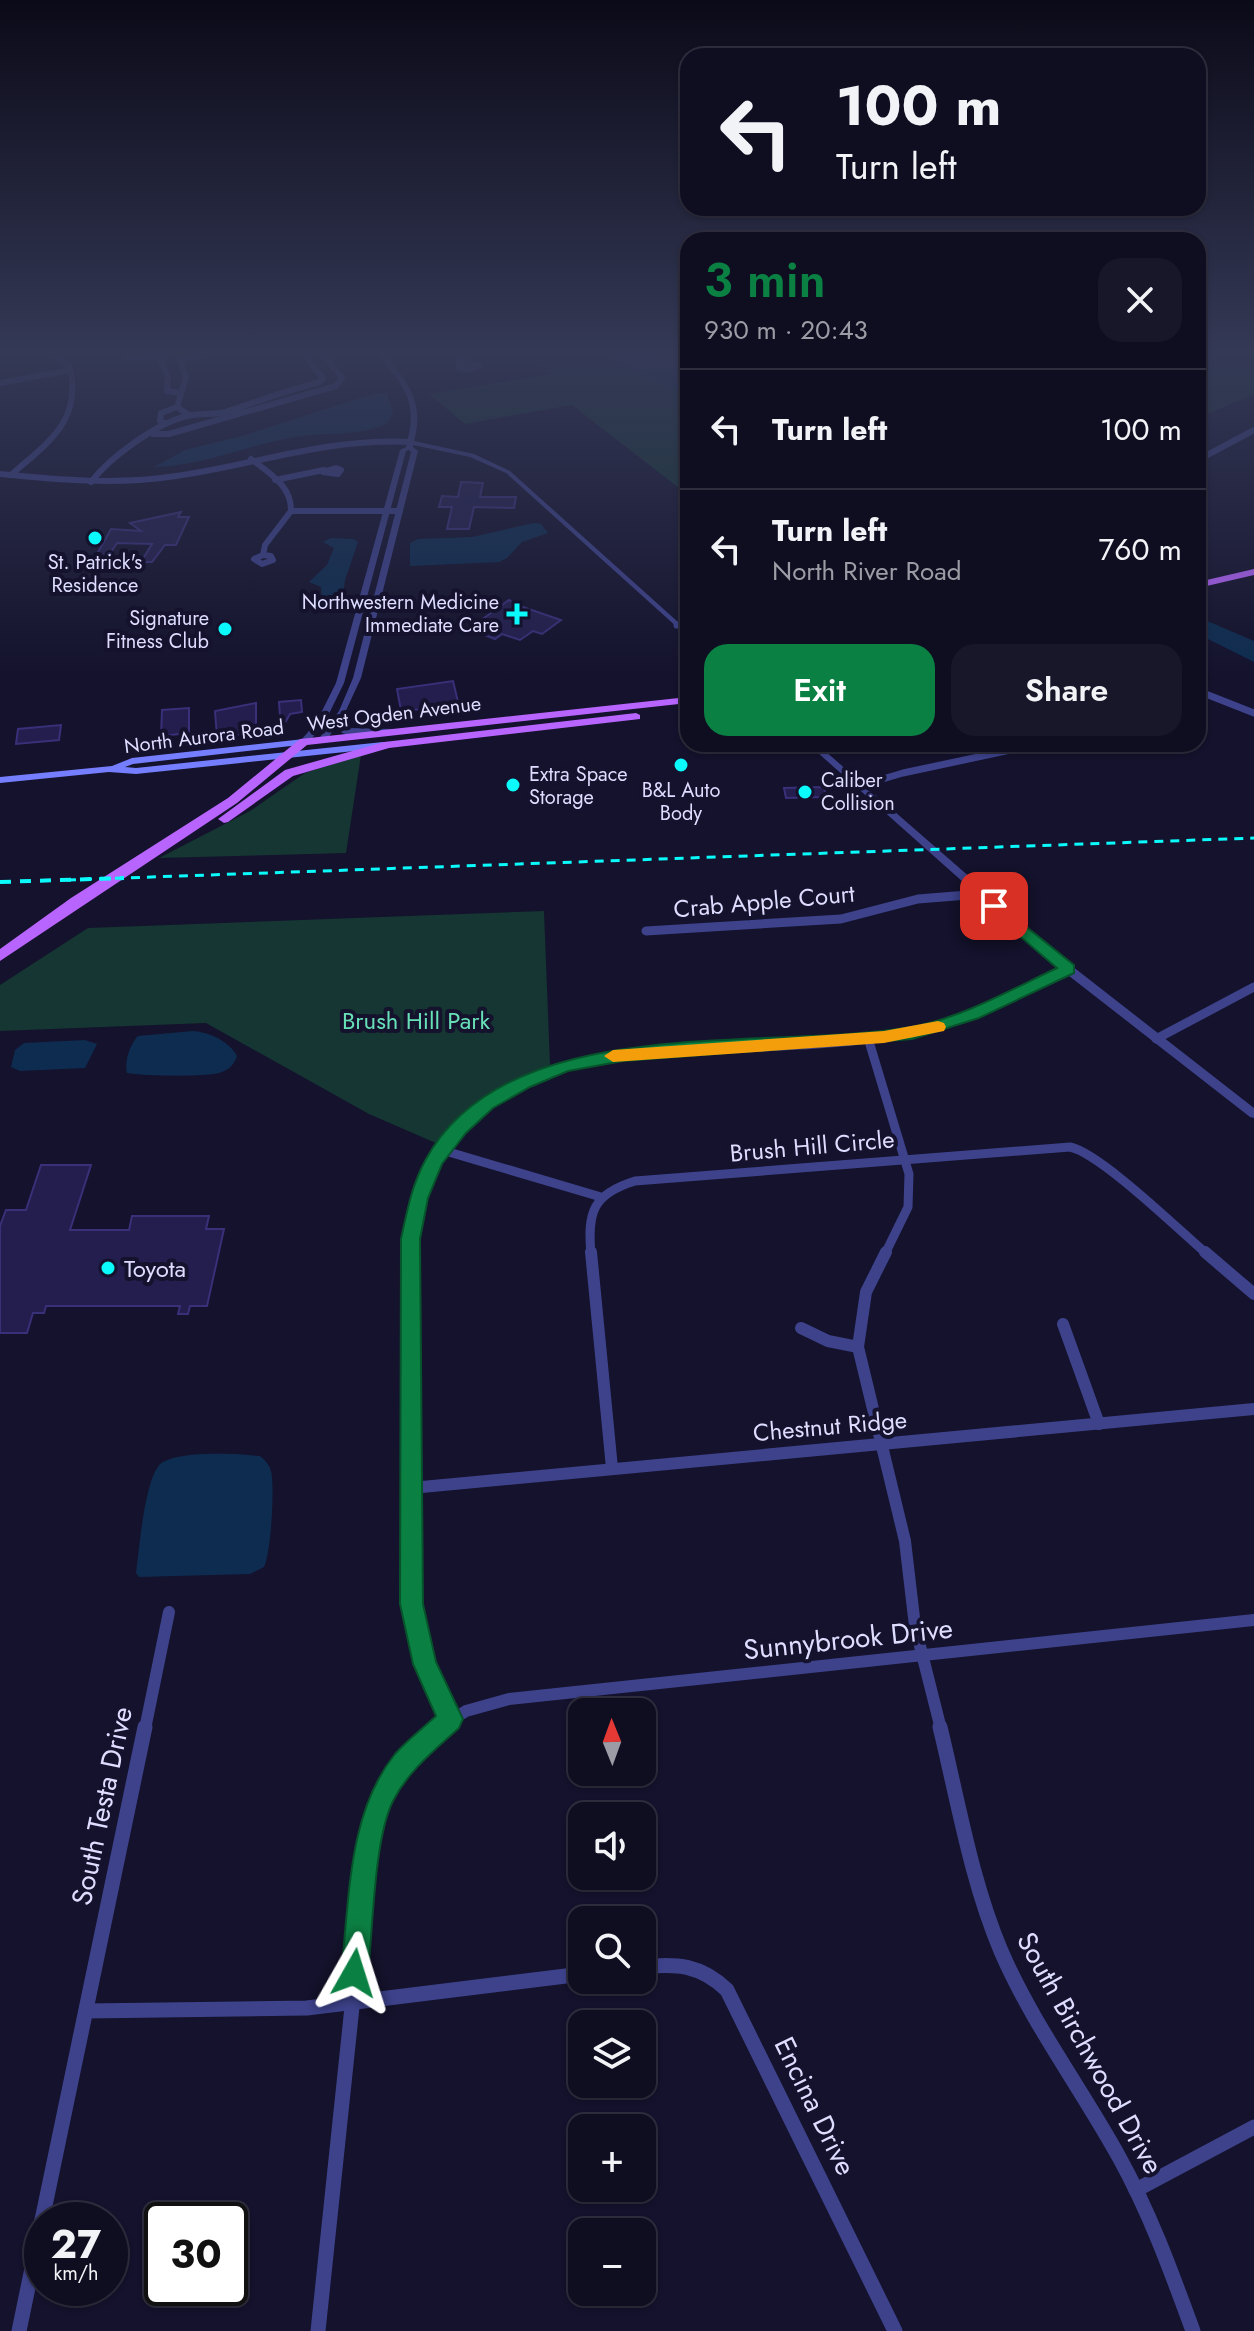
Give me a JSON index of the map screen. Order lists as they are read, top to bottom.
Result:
{
  "streets": {
    "main road": ["West Ogden Avenue", "North Aurora Road"],
    "street": [
      "Crab Apple Court",
      "Brush Hill Circle",
      "Chestnut Ridge",
      "Sunnybrook Drive",
      "South Testa Drive",
      "South Birchwood Drive",
      "Encina Drive"
    ]
  },
  "crossings": [
    ["West Ogden Avenue", "North Aurora Road"],
    ["Chestnut Ridge", "South Birchwood Drive"],
    ["Sunnybrook Drive", "South Birchwood Drive"]
  ],
  "parks": ["Brush Hill Park"],
  "places": {
    "other": [
      "St. Patrick's Residence",
      "Signature Fitness Club",
      "B&L Auto Body",
      "Extra Space Storage",
      "Caliber Collision",
      "Toyota"
    ],
    "health": ["Northwestern Medicine Immediate Care"]
  },
  "north": "top",
  "page": {
    "turn": ["100 m", "Turn left"],
    "heading": ["3 min", "930 m · 20:43"],
    "list": [
      {
        "name": "Turn left",
        "value": "100 m"
      },
      {
        "name": "Turn left",
        "note": "North River Road",
        "value": "760 m"
      }
    ],
    "buttons": ["Exit", "Share"],
    "map_buttons": ["+", "−"],
    "speed": "27 km/h",
    "limit": "30"
  }
}
